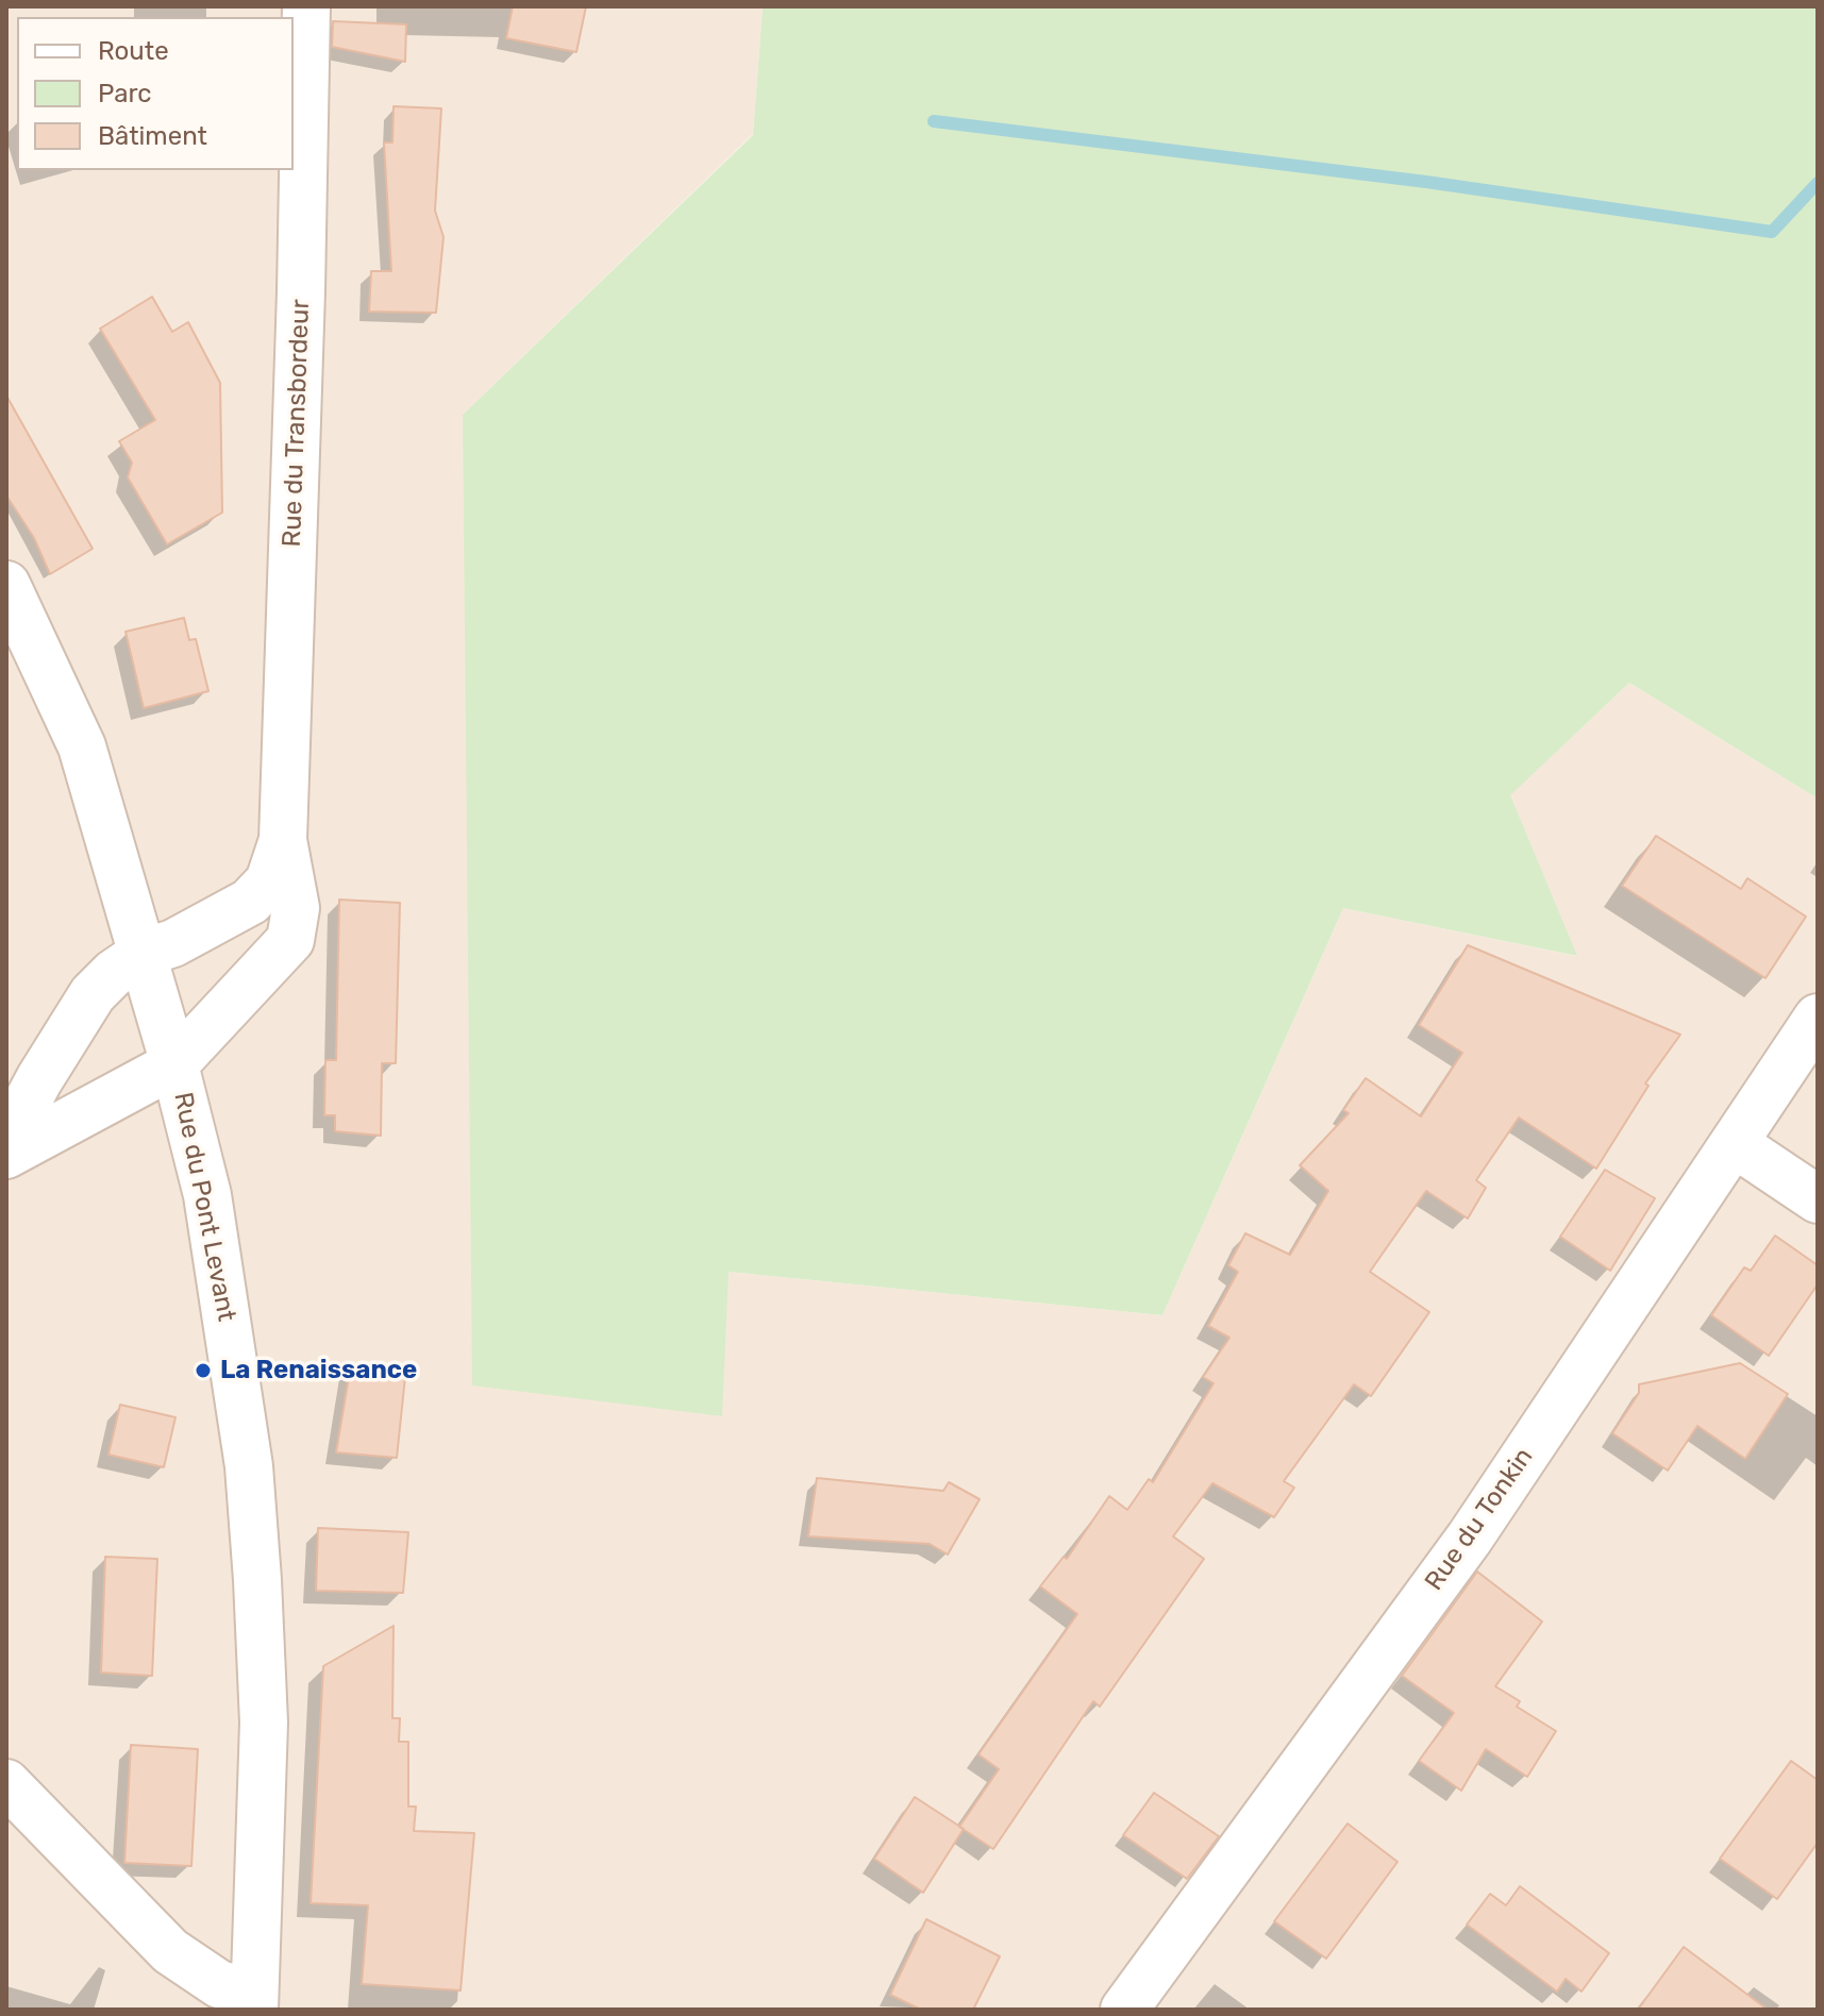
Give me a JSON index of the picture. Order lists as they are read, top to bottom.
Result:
{
  "streets": {
    "street": ["Rue du Transbordeur", "Rue du Pont Levant", "Rue du Tonkin"]
  },
  "crossings": [
    ["Rue du Transbordeur", "Rue du Pont Levant"]
  ],
  "places": ["La Renaissance"],
  "legend": ["Route", "Parc", "Bâtiment"]
}
